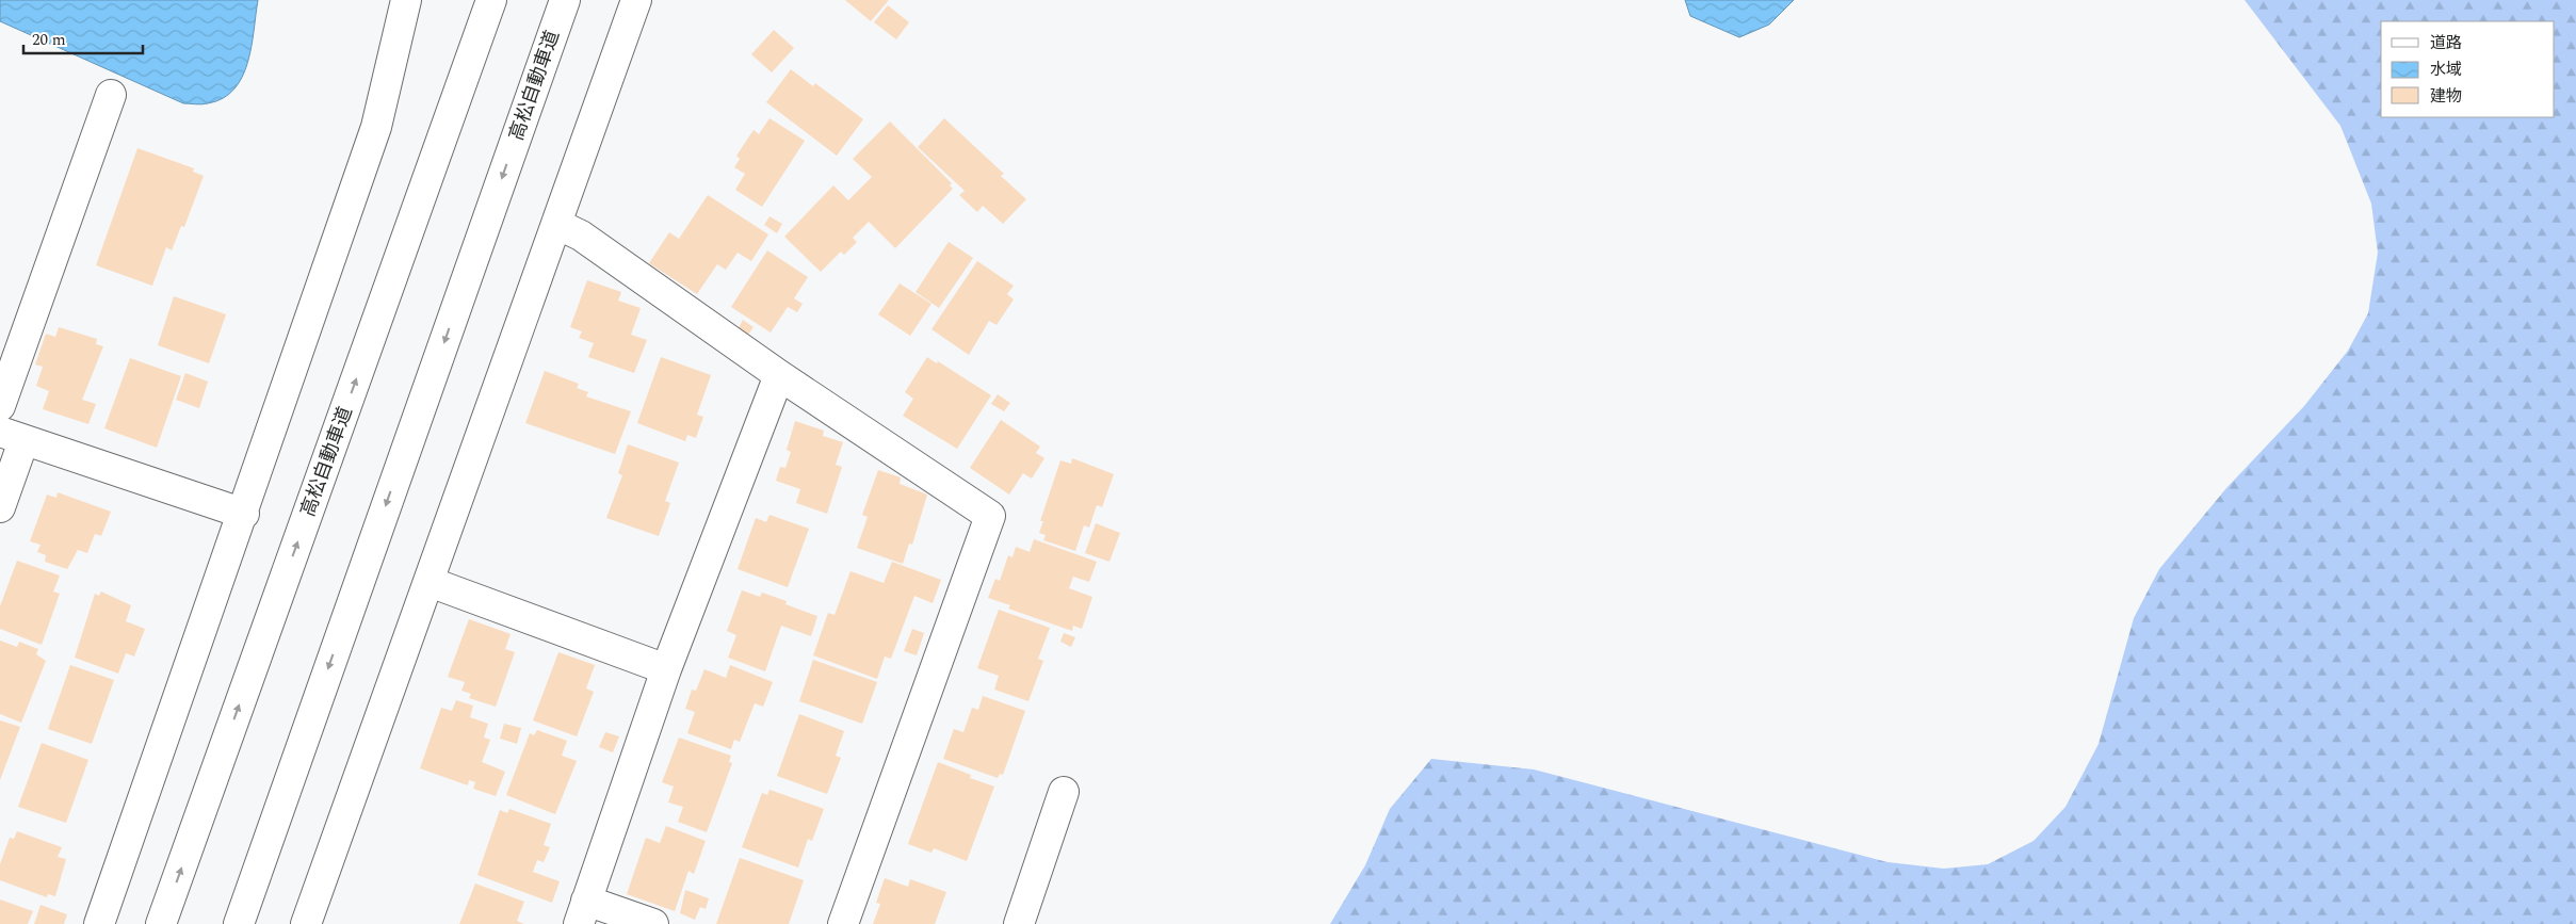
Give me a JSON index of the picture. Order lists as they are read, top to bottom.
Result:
{
  "streets": {
    "main road": ["高松自動車道"]
  },
  "legend": ["道路", "水域", "建物"],
  "scale_bar": "20 m"
}
